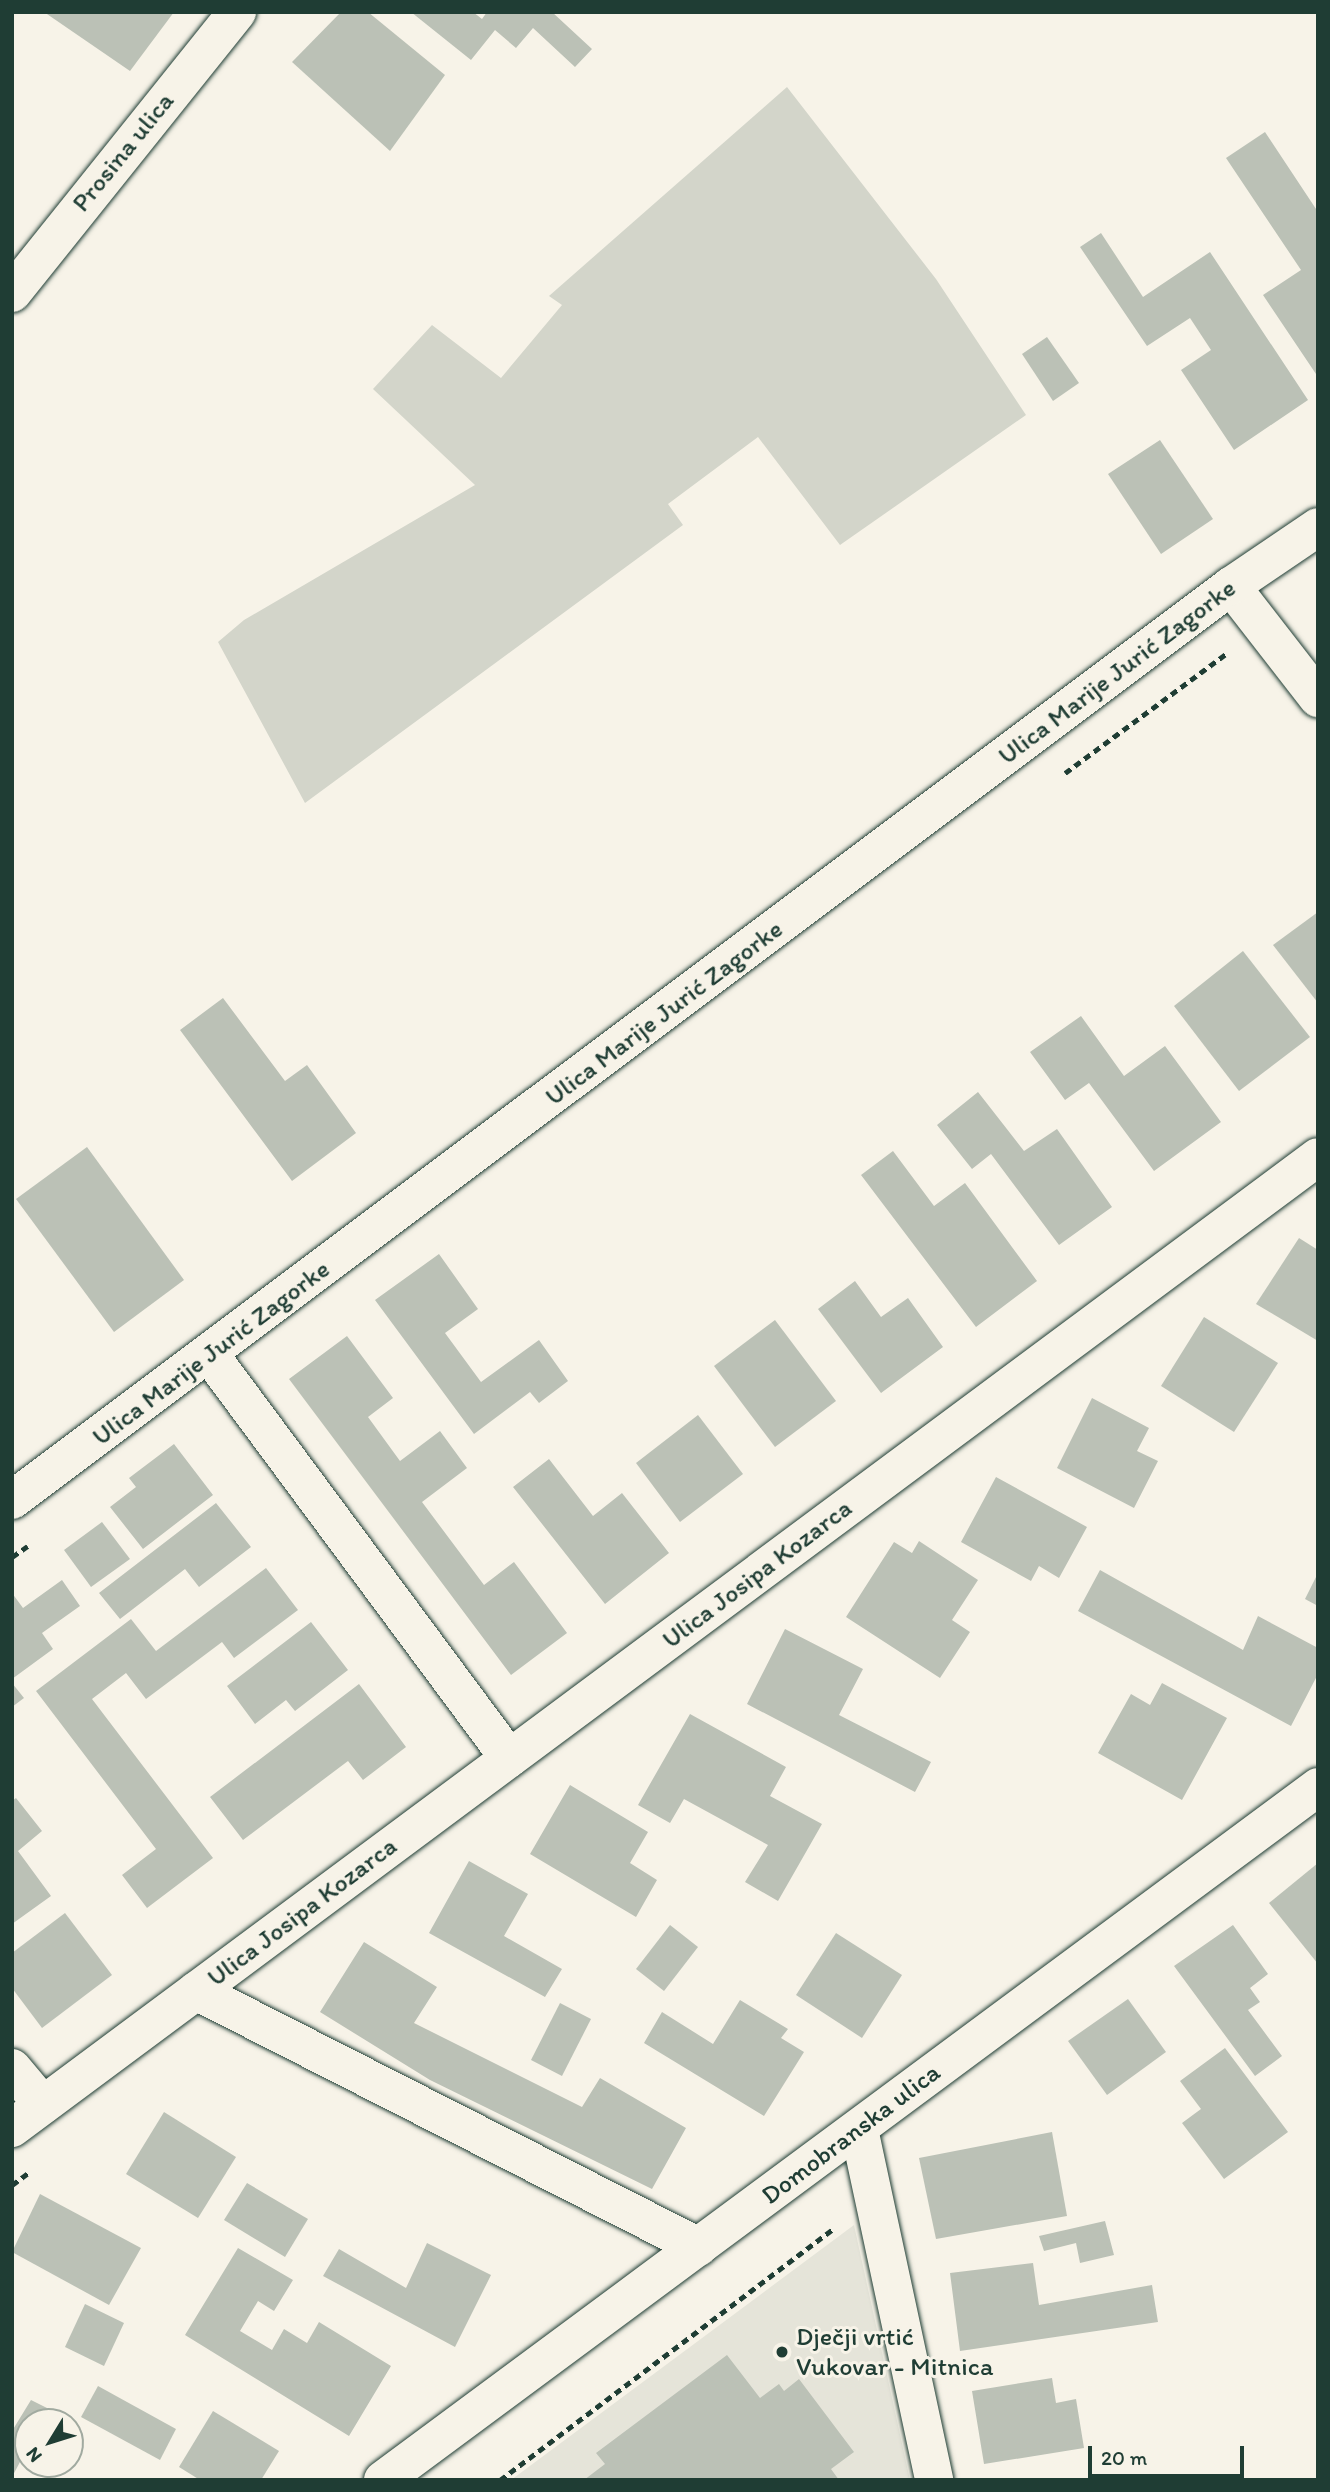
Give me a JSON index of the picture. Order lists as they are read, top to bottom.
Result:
{
  "streets": {
    "street": [
      "Prosina ulica",
      "Ulica Marije Jurić Zagorke",
      "Ulica Josipa Kozarca",
      "Domobranska ulica"
    ]
  },
  "crossings": [
    ["Ulica Josipa Kozarca", "Domobranska ulica"]
  ],
  "places": ["Dječji vrtić Vukovar - Mitnica"],
  "scale_bar": "20 m",
  "north": "bottom left"
}
